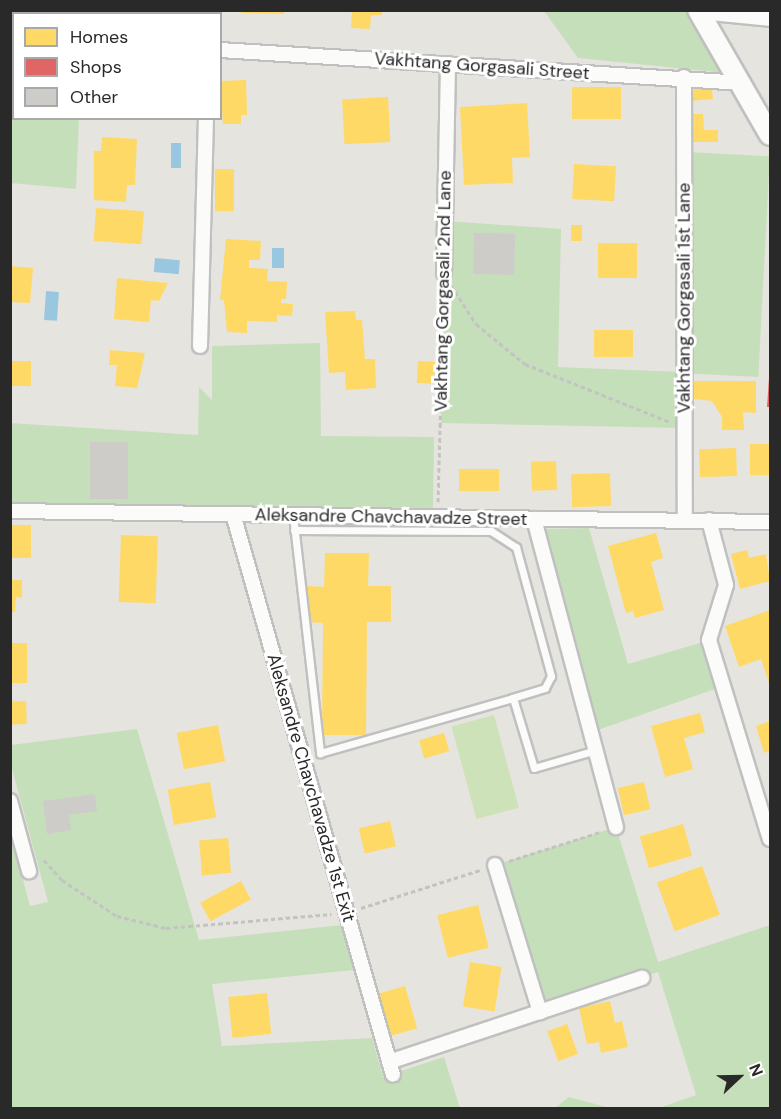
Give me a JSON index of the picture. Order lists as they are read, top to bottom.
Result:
{
  "streets": {
    "street": [
      "Vakhtang Gorgasali Street",
      "Vakhtang Gorgasali 2nd Lane",
      "Vakhtang Gorgasali 1st Lane",
      "Aleksandre Chavchavadze Street",
      "Aleksandre Chavchavadze 1st Exit"
    ]
  },
  "crossings": [
    ["Vakhtang Gorgasali Street", "Vakhtang Gorgasali 2nd Lane"],
    ["Vakhtang Gorgasali Street", "Vakhtang Gorgasali 1st Lane"],
    ["Vakhtang Gorgasali 2nd Lane", "Aleksandre Chavchavadze Street"],
    ["Vakhtang Gorgasali 1st Lane", "Aleksandre Chavchavadze Street"],
    ["Aleksandre Chavchavadze Street", "Aleksandre Chavchavadze 1st Exit"]
  ],
  "legend": ["Homes", "Shops", "Other"],
  "north": "right"
}
